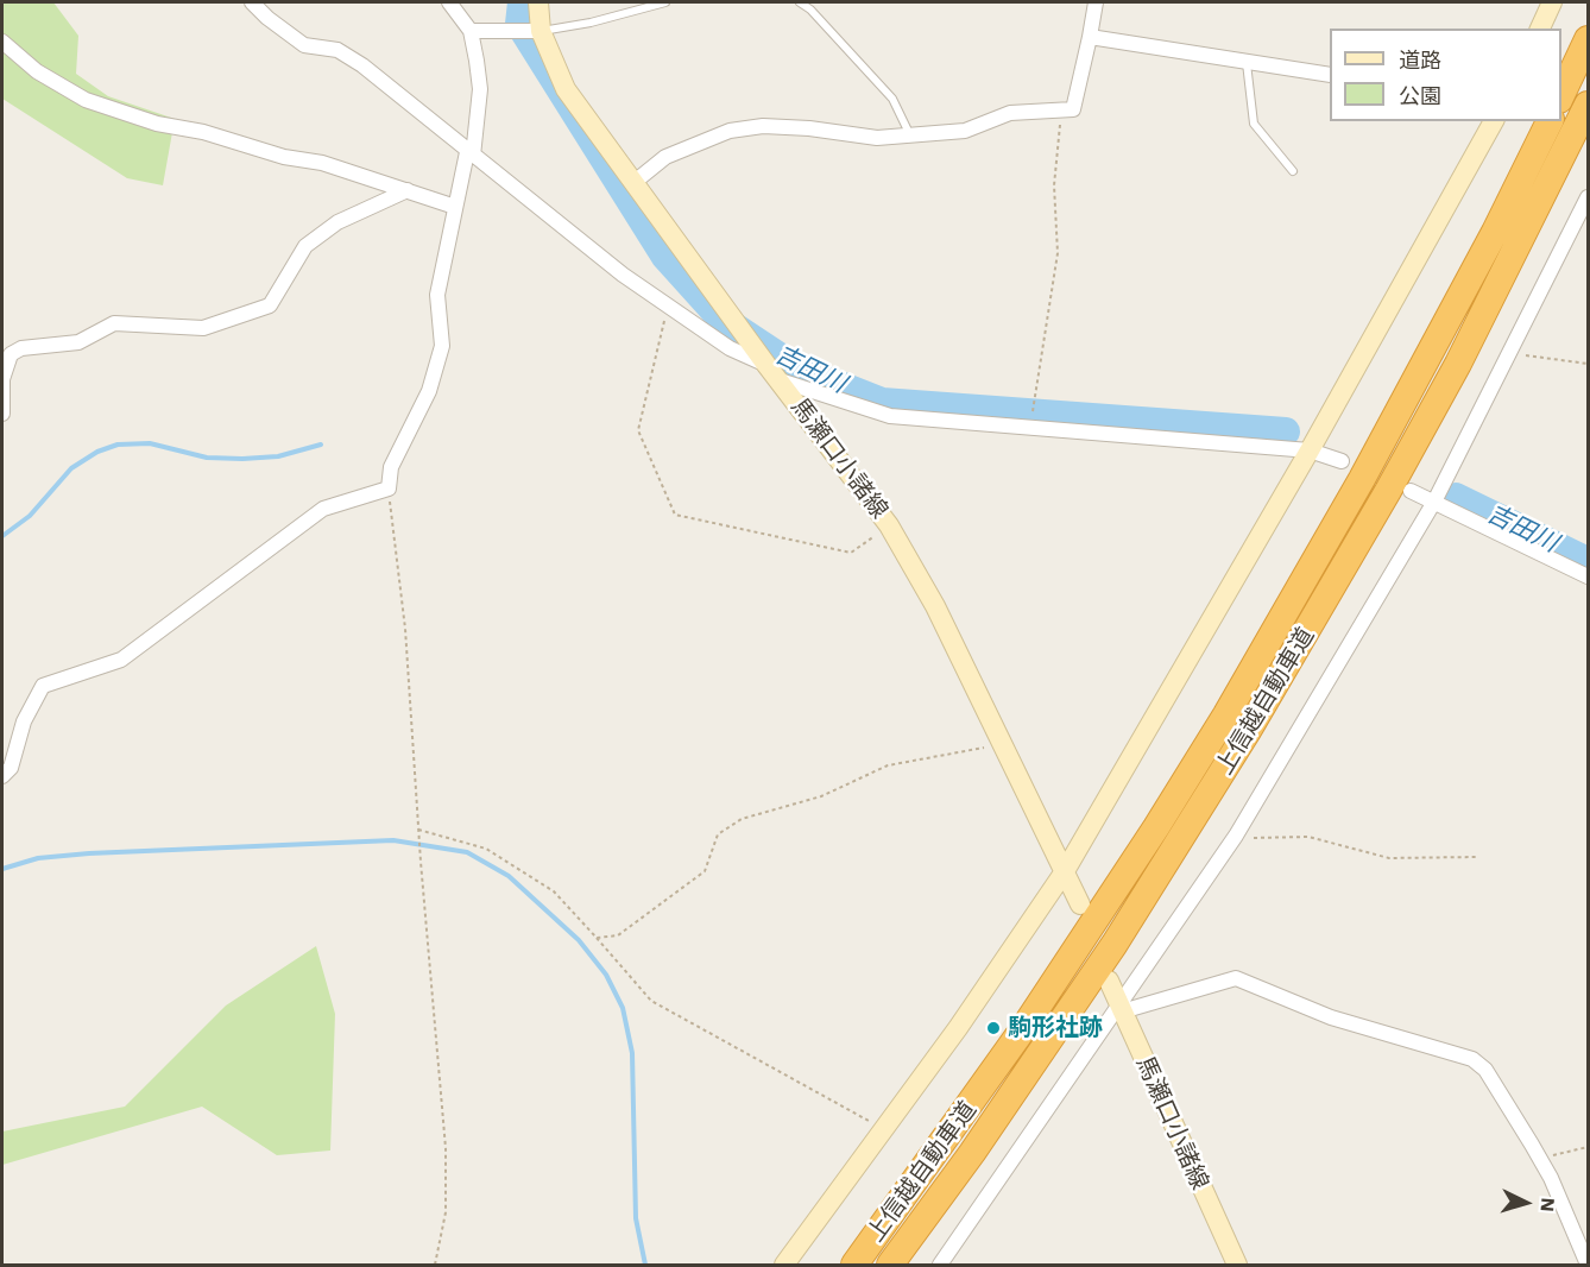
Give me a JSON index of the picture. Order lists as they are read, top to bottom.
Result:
{
  "streets": {
    "highway": ["上信越自動車道"],
    "street": ["馬瀬口小諸線"]
  },
  "water": ["吉田川"],
  "places": ["駒形社跡"],
  "legend": ["道路", "公園"],
  "north": "right"
}
